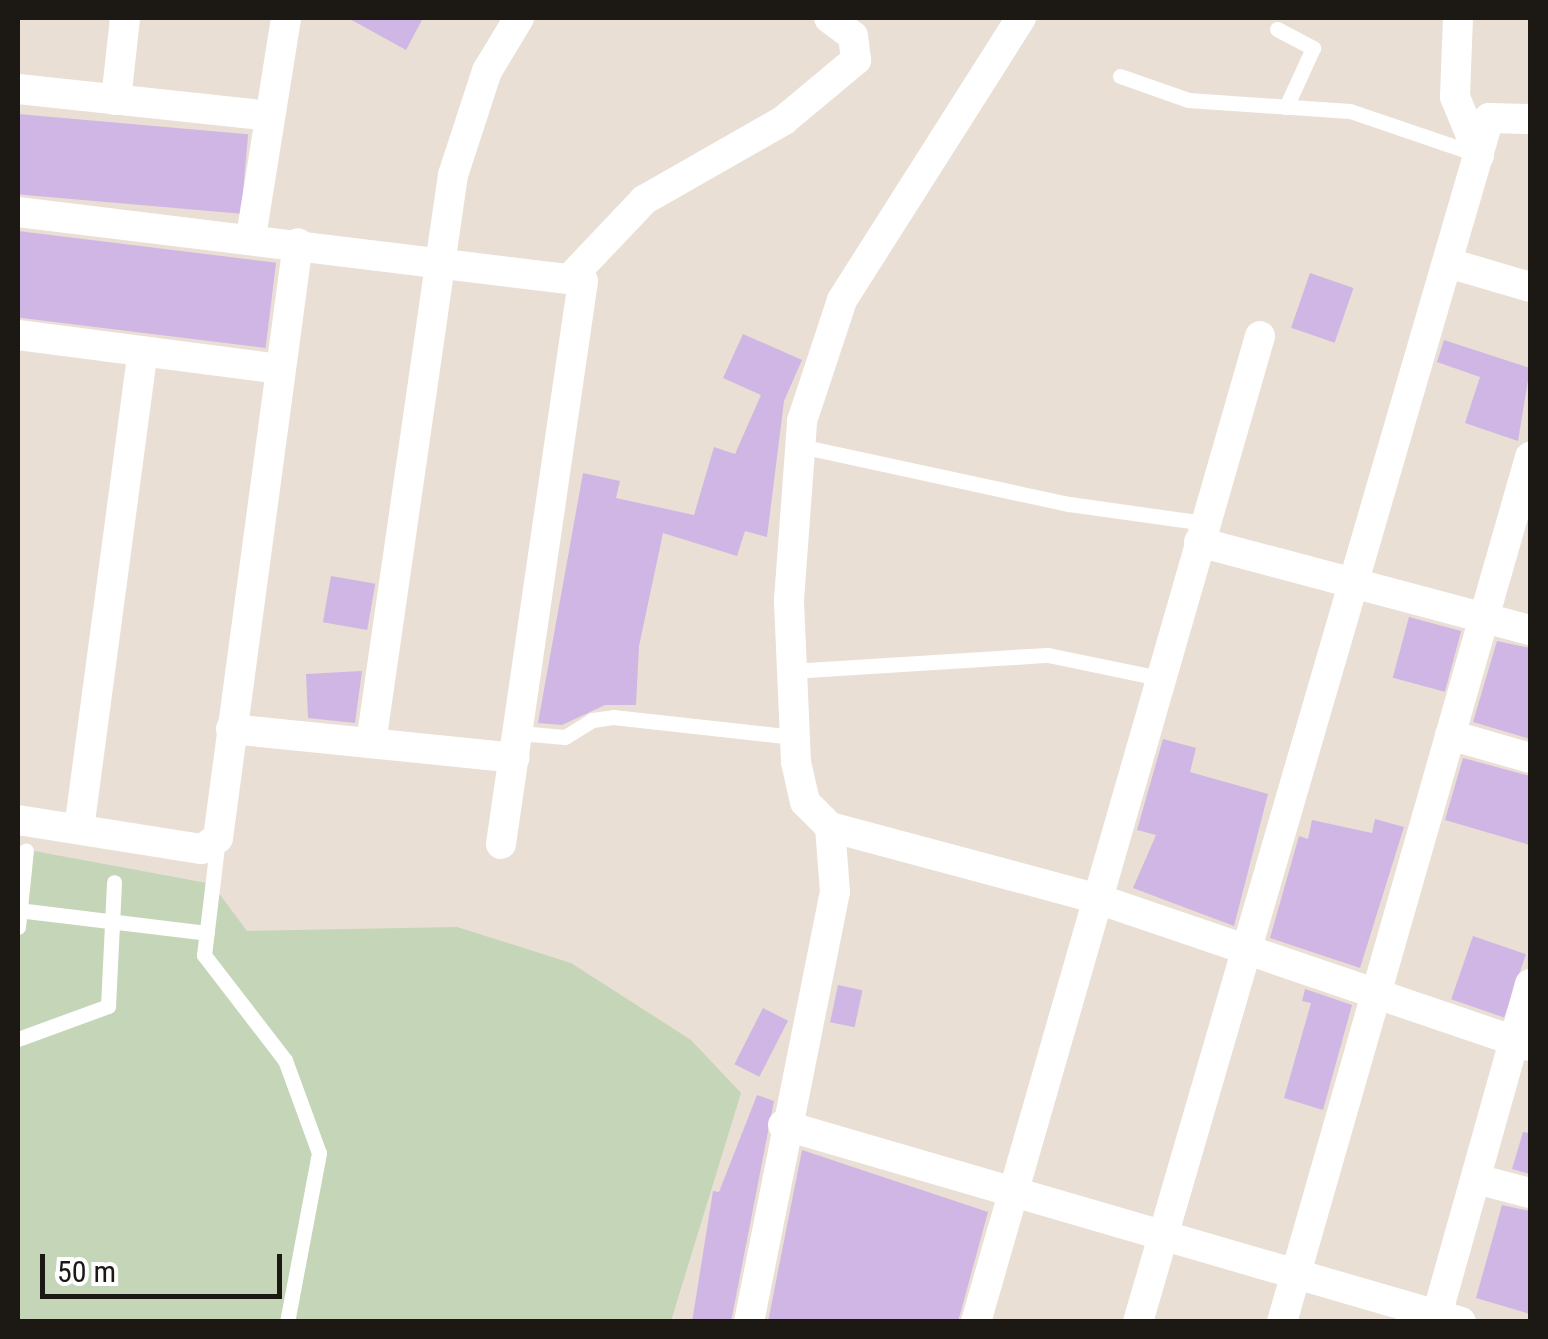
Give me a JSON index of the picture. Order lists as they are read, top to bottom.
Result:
{
  "scale_bar": "50 m"
}
